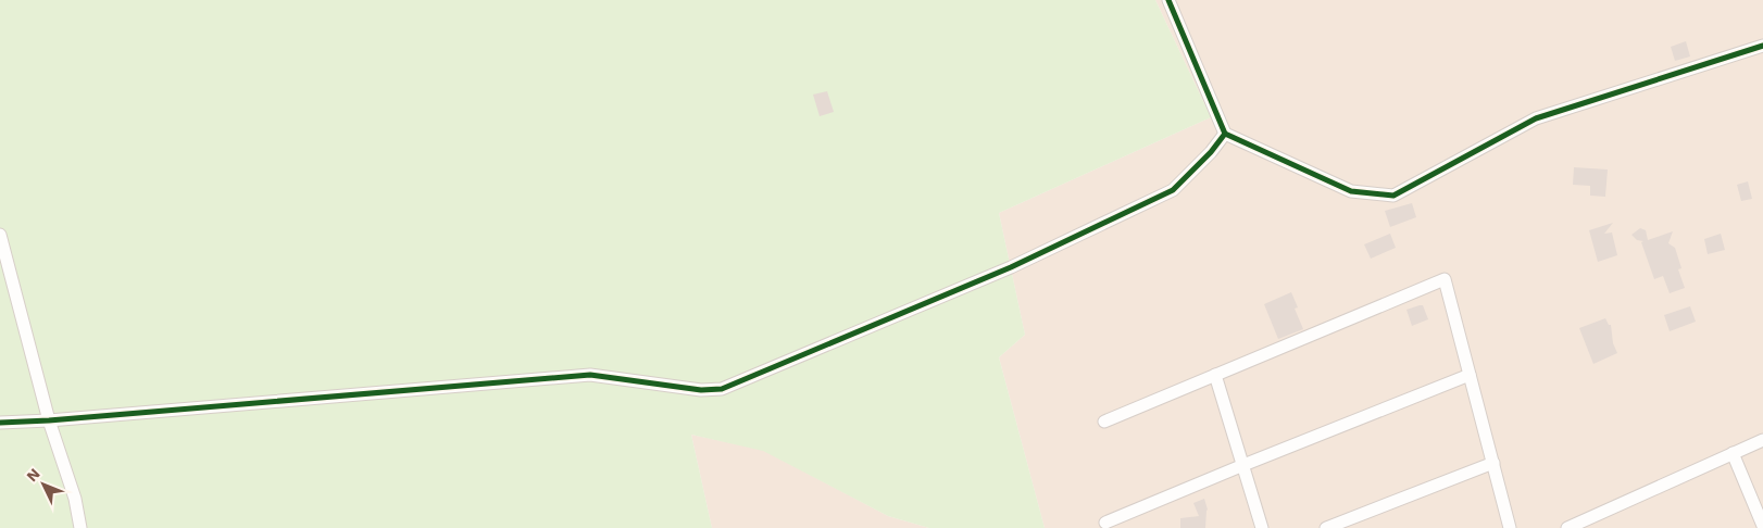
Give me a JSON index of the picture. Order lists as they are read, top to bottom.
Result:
{
  "north": "top left"
}
